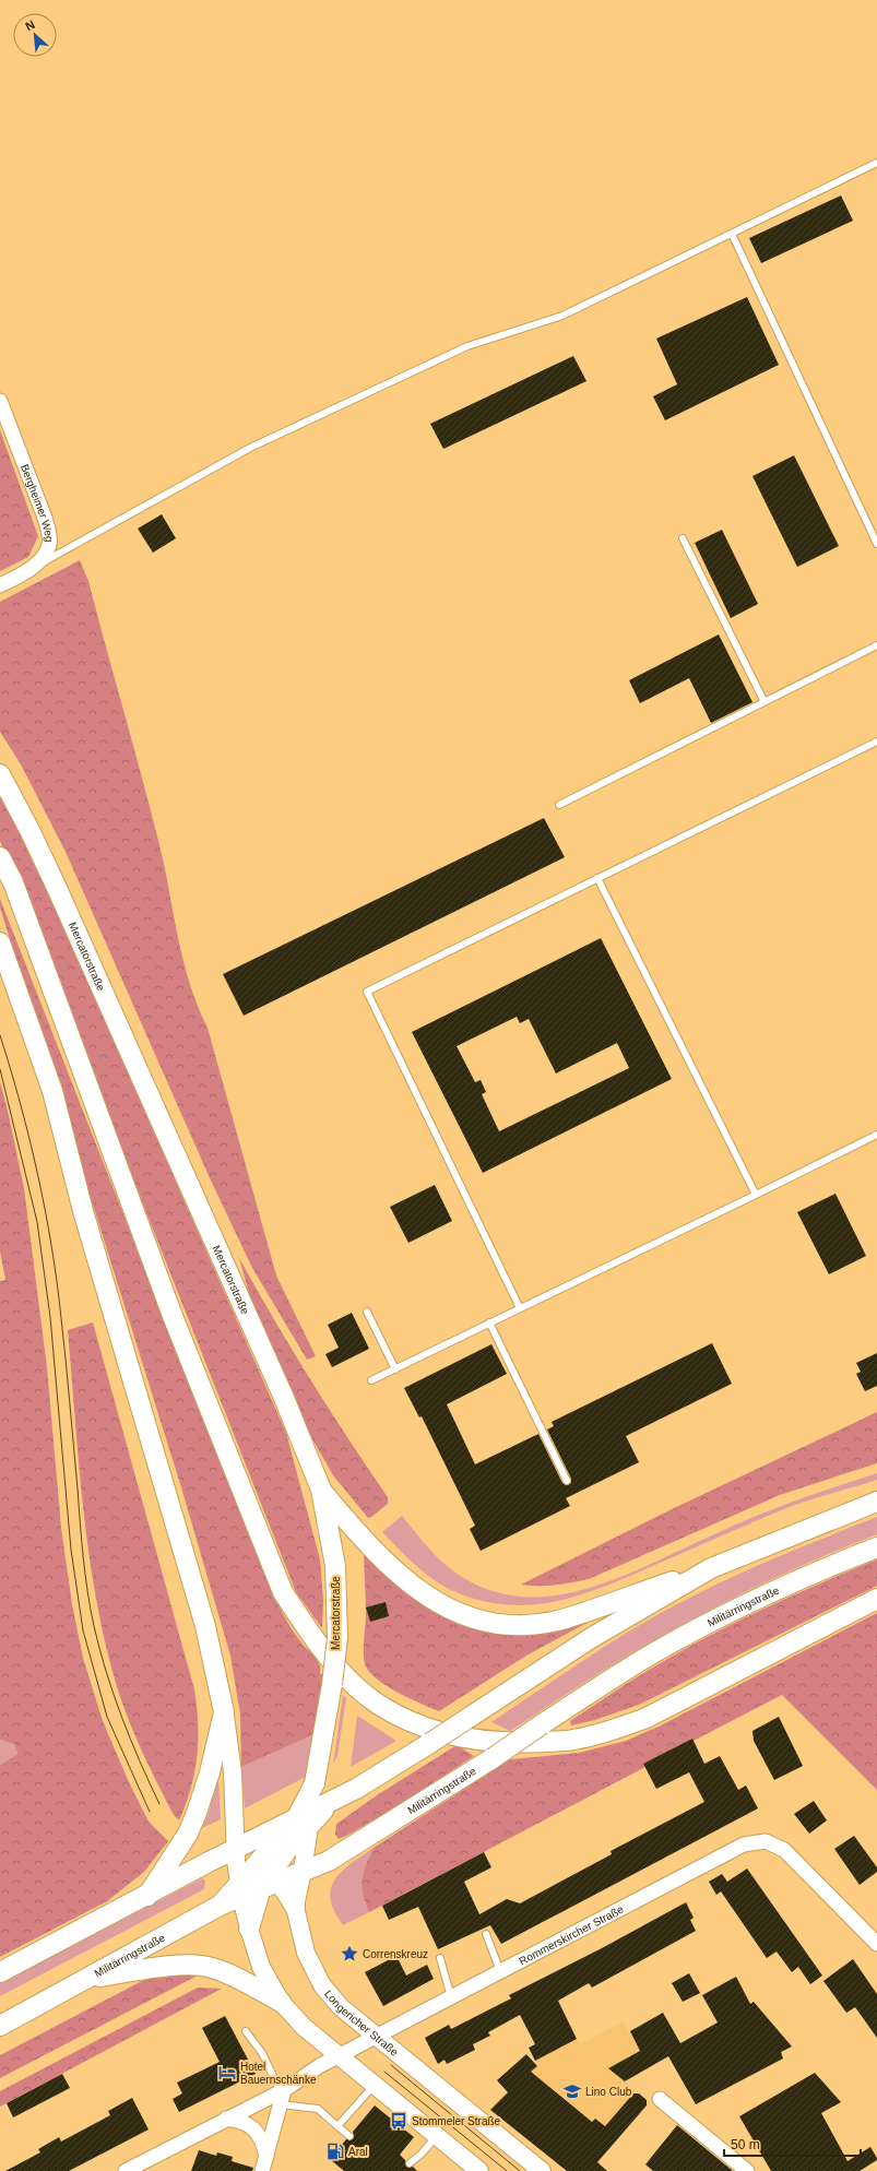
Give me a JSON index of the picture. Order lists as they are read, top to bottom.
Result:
{
  "streets": {
    "main road": ["Mercatorstraße", "Militärringstraße"],
    "street": ["Bergheimer Weg", "Rommerskircher Straße", "Longericher Straße"]
  },
  "crossings": [
    ["Mercatorstraße", "Militärringstraße"],
    ["Mercatorstraße", "Longericher Straße"],
    ["Militärringstraße", "Longericher Straße"],
    ["Rommerskircher Straße", "Longericher Straße"]
  ],
  "places": {
    "place": ["Correnskreuz"],
    "hotel": ["Hotel Bauernschänke"],
    "school or university": ["Lino Club"],
    "bus stop": ["Stommeler Straße"],
    "fuel station": ["Aral"]
  },
  "scale_bar": "50 m",
  "north": "top left"
}
